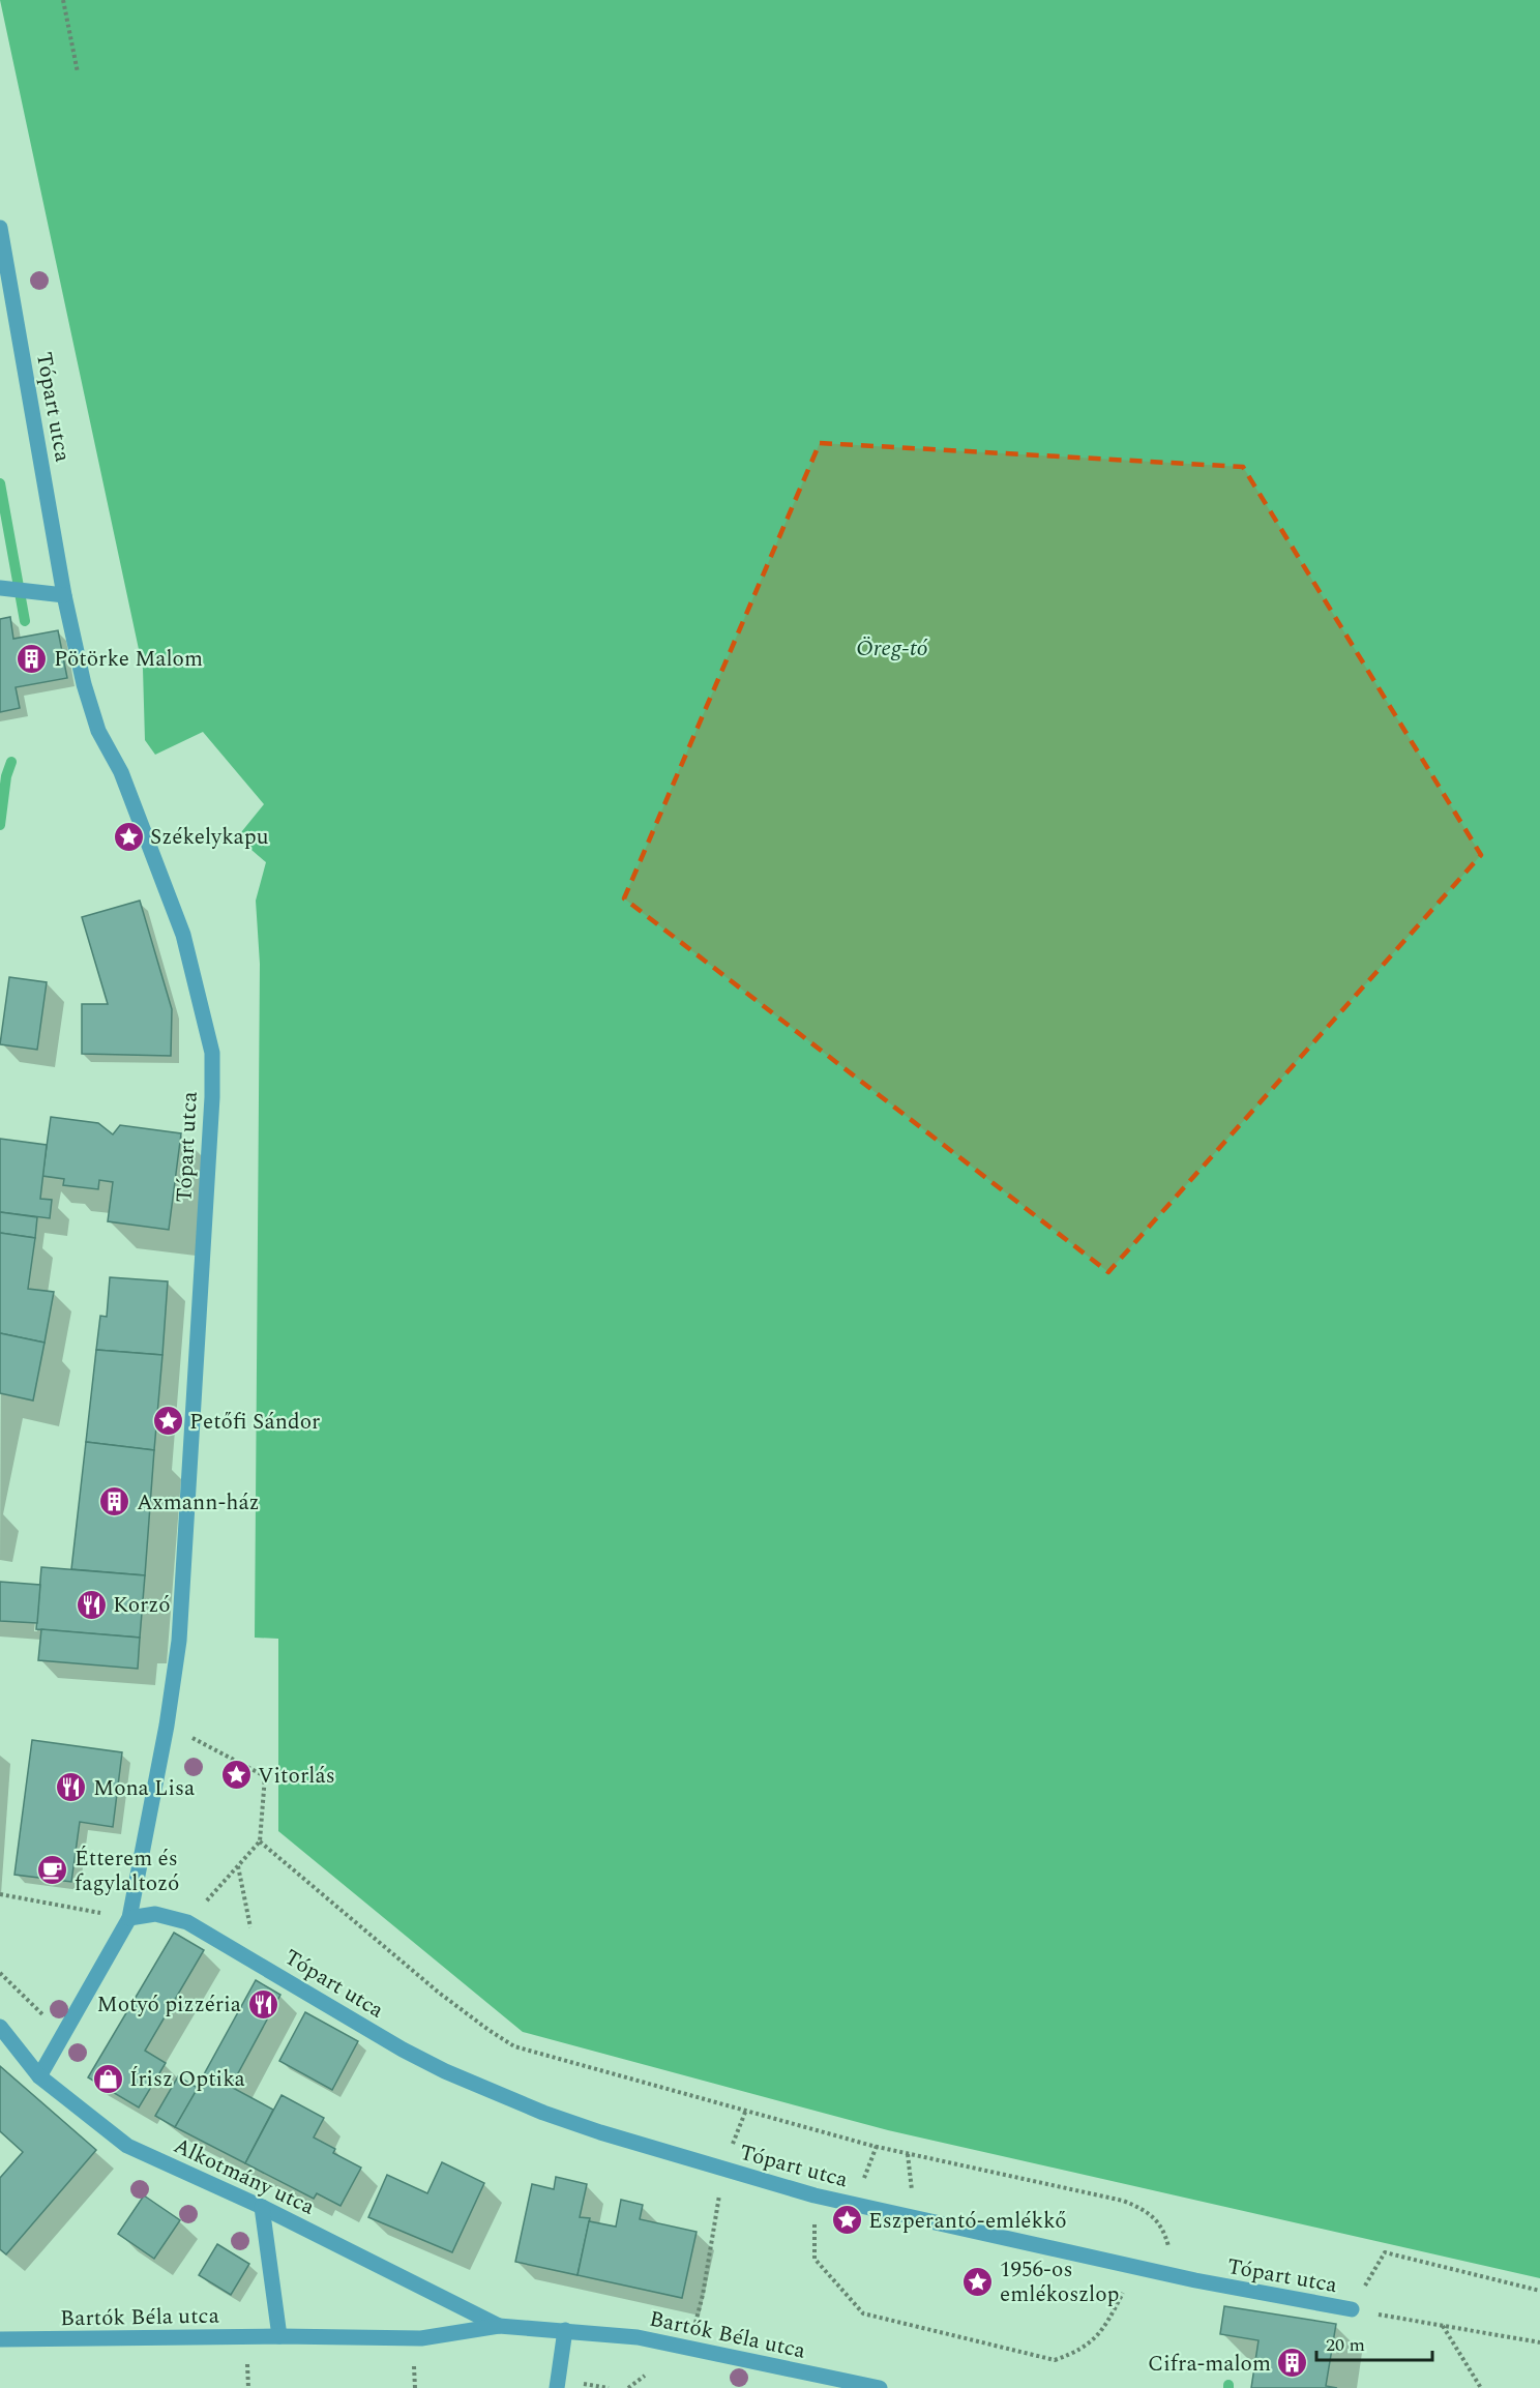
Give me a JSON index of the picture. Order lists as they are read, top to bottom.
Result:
{
  "streets": {
    "street": ["Tópart utca", "Alkotmány utca", "Bartók Béla utca"]
  },
  "crossings": [
    ["Tópart utca", "Alkotmány utca"],
    ["Alkotmány utca", "Bartók Béla utca"]
  ],
  "water": ["Öreg-tó"],
  "places": {
    "building": ["Pötörke Malom", "Axmann-ház", "Cifra-malom"],
    "place": [
      "Székelykapu",
      "Petőfi Sándor",
      "Vitorlás",
      "Eszperantó-emlékkő",
      "1956-os emlékoszlop"
    ],
    "restaurant": ["Korzó", "Mona Lisa", "Motyó pizzéria"],
    "cafe": ["Étterem és fagylaltozó"],
    "shop": ["Írisz Optika"]
  },
  "scale_bar": "20 m"
}
